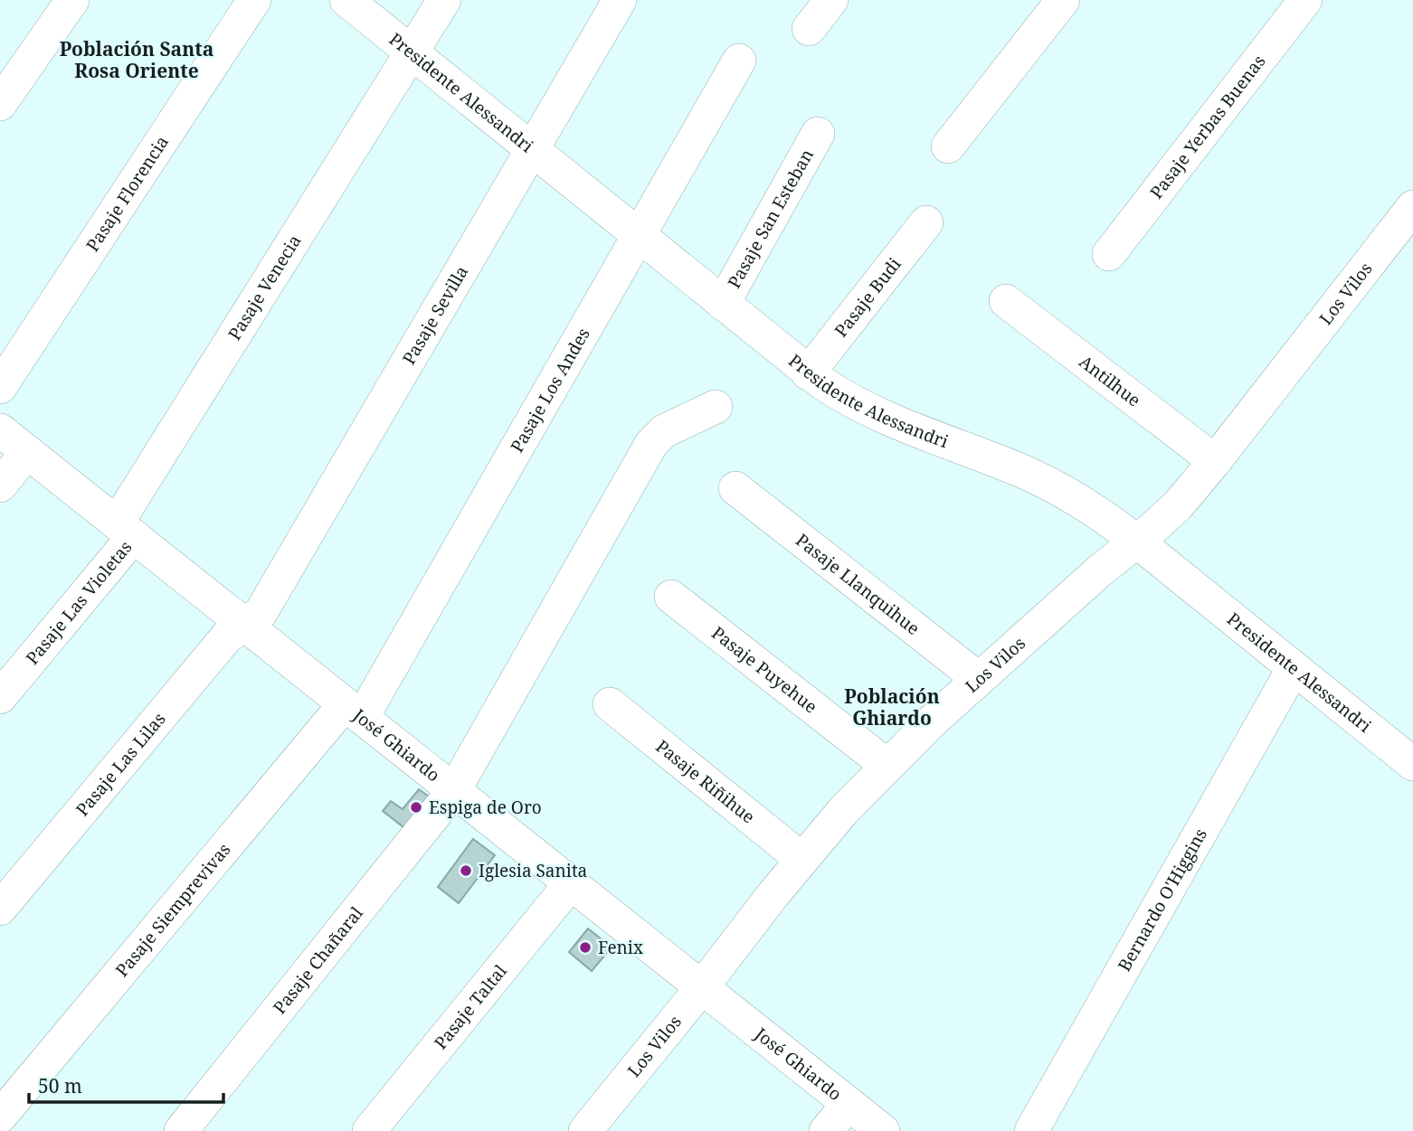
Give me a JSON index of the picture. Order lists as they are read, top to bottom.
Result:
{
  "streets": {
    "street": [
      "Presidente Alessandri",
      "Pasaje Yerbas Buenas",
      "Pasaje Florencia",
      "Pasaje San Esteban",
      "Pasaje Venecia",
      "Los Vilos",
      "Pasaje Budi",
      "Pasaje Sevilla",
      "Antilhue",
      "Pasaje Los Andes",
      "Pasaje Llanquihue",
      "Pasaje Las Violetas",
      "Pasaje Puyehue",
      "José Ghiardo",
      "Pasaje Las Lilas",
      "Pasaje Riñihue",
      "Bernardo O'Higgins",
      "Pasaje Siemprevivas",
      "Pasaje Chañaral",
      "Pasaje Taltal"
    ]
  },
  "crossings": [
    ["Presidente Alessandri", "Pasaje San Esteban"],
    ["Presidente Alessandri", "Pasaje Venecia"],
    ["Presidente Alessandri", "Los Vilos"],
    ["Presidente Alessandri", "Pasaje Budi"],
    ["Presidente Alessandri", "Pasaje Sevilla"],
    ["Presidente Alessandri", "Pasaje Los Andes"],
    ["Presidente Alessandri", "Bernardo O'Higgins"],
    ["Pasaje Venecia", "Pasaje Las Violetas"],
    ["Pasaje Venecia", "José Ghiardo"],
    ["Los Vilos", "Antilhue"],
    ["Los Vilos", "Pasaje Llanquihue"],
    ["Los Vilos", "Pasaje Puyehue"],
    ["Los Vilos", "José Ghiardo"],
    ["Los Vilos", "Pasaje Riñihue"],
    ["Pasaje Sevilla", "José Ghiardo"],
    ["Pasaje Sevilla", "Pasaje Las Lilas"],
    ["Pasaje Los Andes", "José Ghiardo"],
    ["Pasaje Los Andes", "Pasaje Siemprevivas"],
    ["Pasaje Las Violetas", "José Ghiardo"],
    ["José Ghiardo", "Pasaje Las Lilas"],
    ["José Ghiardo", "Pasaje Siemprevivas"],
    ["José Ghiardo", "Pasaje Chañaral"],
    ["José Ghiardo", "Pasaje Taltal"]
  ],
  "districts": ["Población Santa Rosa Oriente", "Población Ghiardo"],
  "places": ["Espiga de Oro", "Iglesia Sanita", "Fenix"],
  "scale_bar": "50 m"
}
